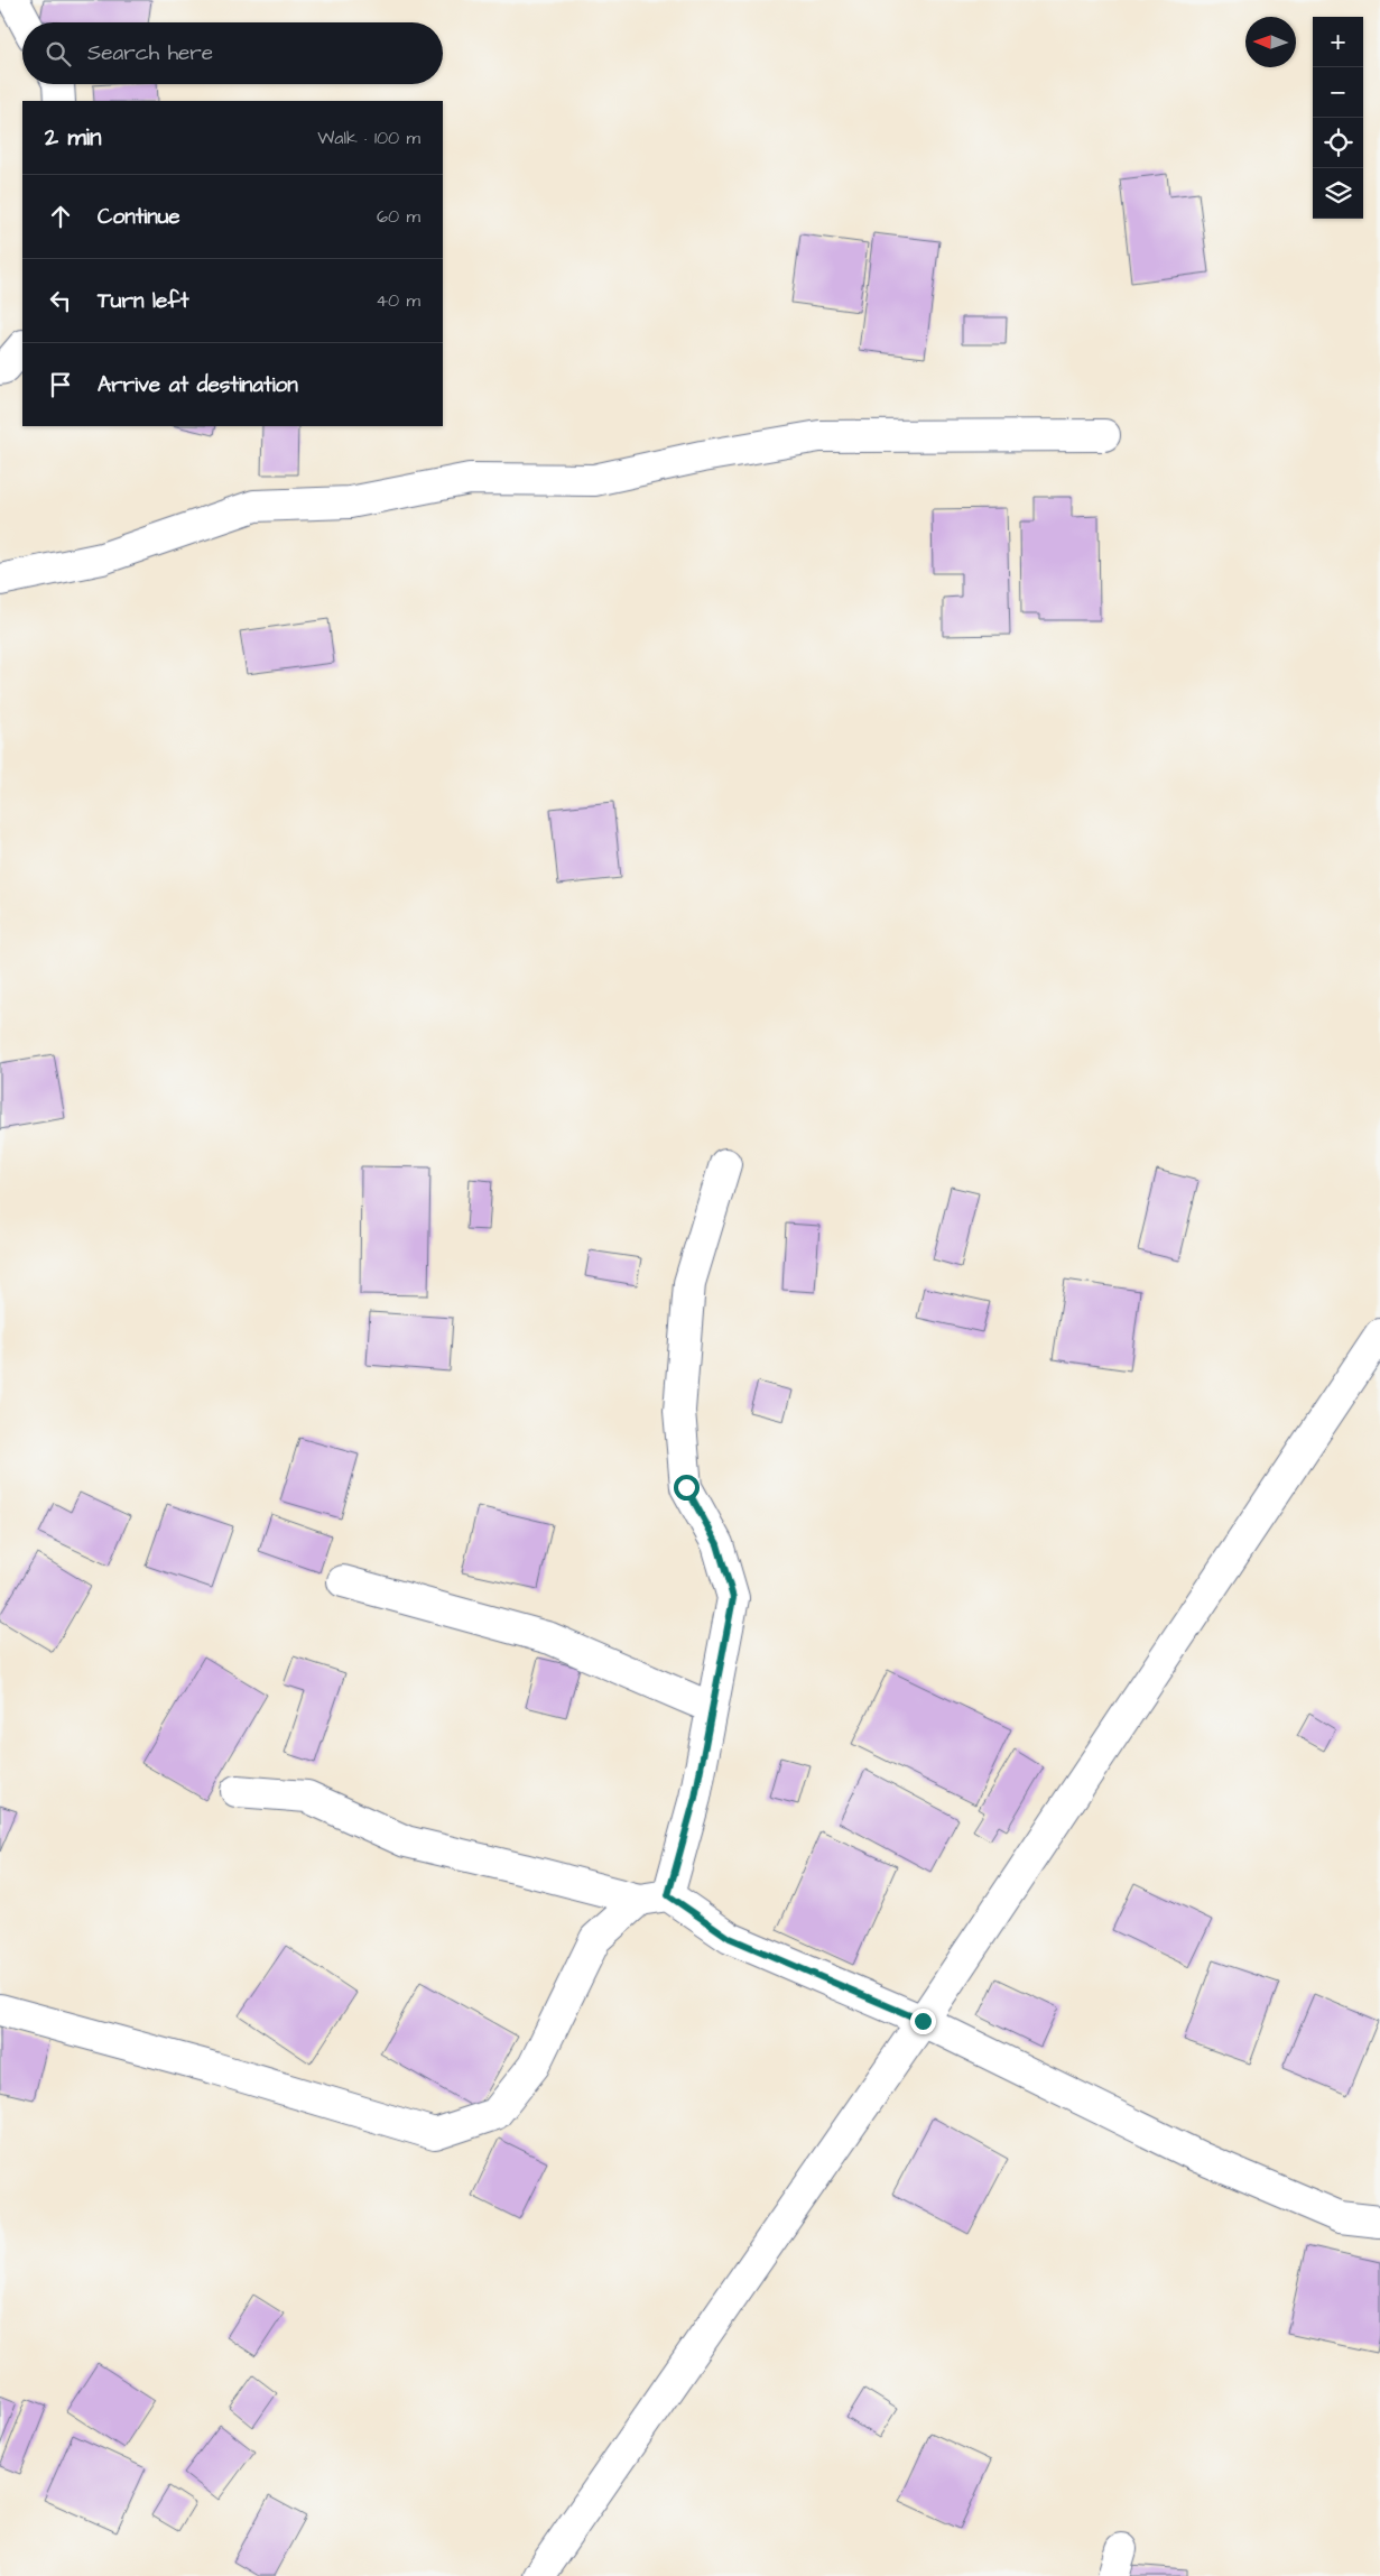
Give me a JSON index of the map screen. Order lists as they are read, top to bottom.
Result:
{
  "north": "left",
  "page": {
    "map_buttons": ["+", "−"],
    "search": "Search here",
    "heading": ["2 min", "Walk · 100 m"],
    "list": [
      ["Continue", "60 m"],
      ["Turn left", "40 m"],
      "Arrive at destination"
    ]
  }
}
